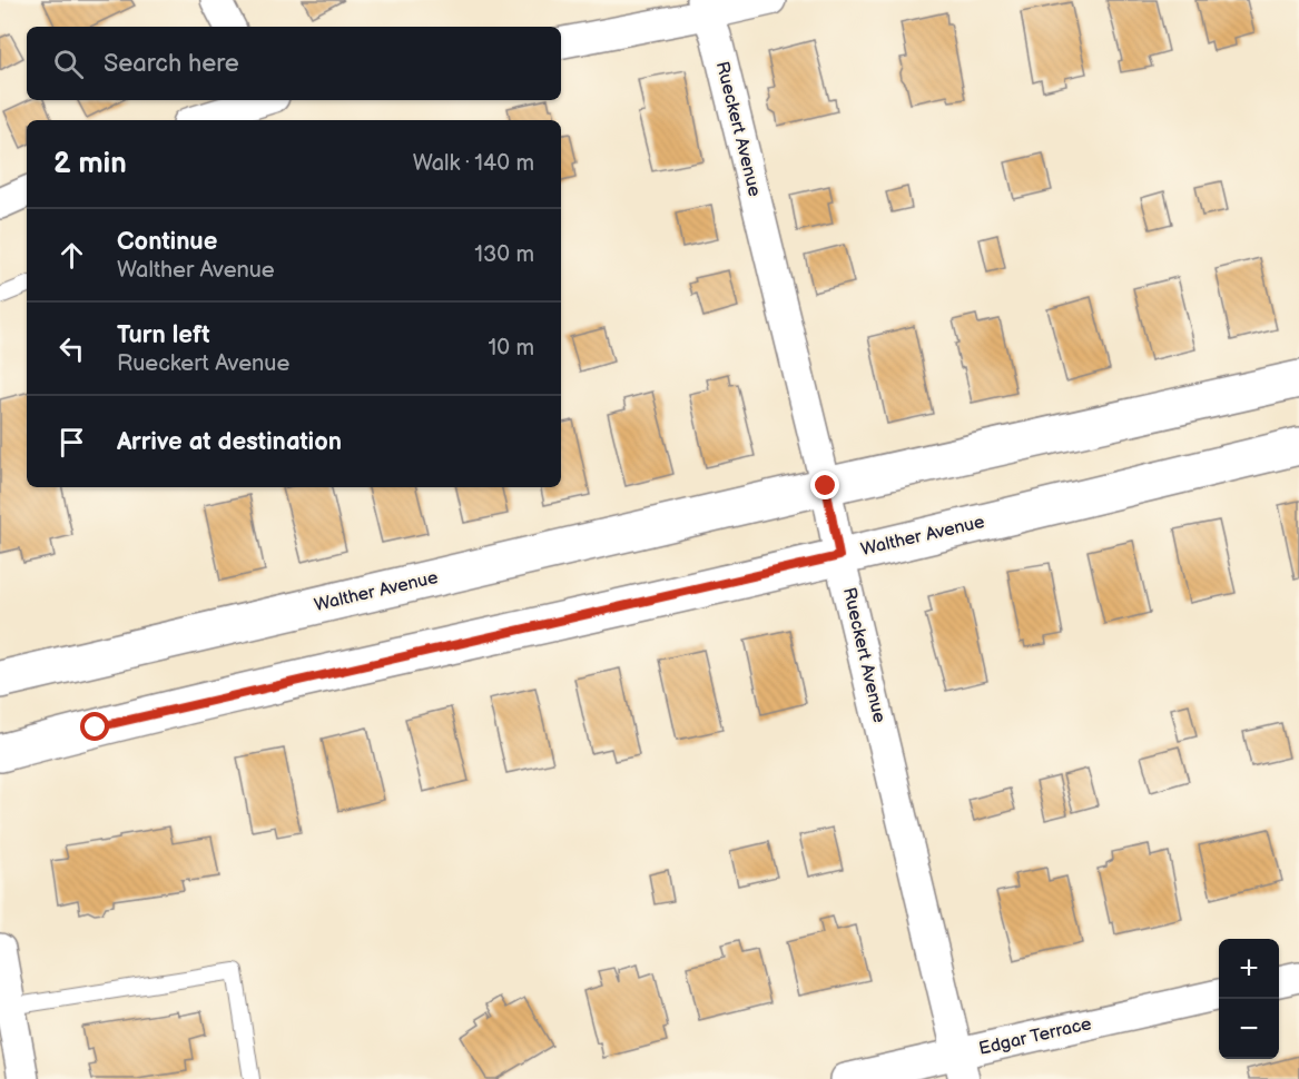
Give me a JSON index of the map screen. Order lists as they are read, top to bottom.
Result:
{
  "streets": {
    "main road": ["Walther Avenue"],
    "street": ["Rueckert Avenue", "Edgar Terrace"]
  },
  "crossings": [
    ["Rueckert Avenue", "Walther Avenue"],
    ["Rueckert Avenue", "Edgar Terrace"]
  ],
  "page": {
    "search": "Search here",
    "heading": ["2 min", "Walk · 140 m"],
    "list": [
      ["Continue", "Walther Avenue", "130 m"],
      ["Turn left", "Rueckert Avenue", "10 m"],
      "Arrive at destination"
    ],
    "map_buttons": ["+", "−"]
  }
}
